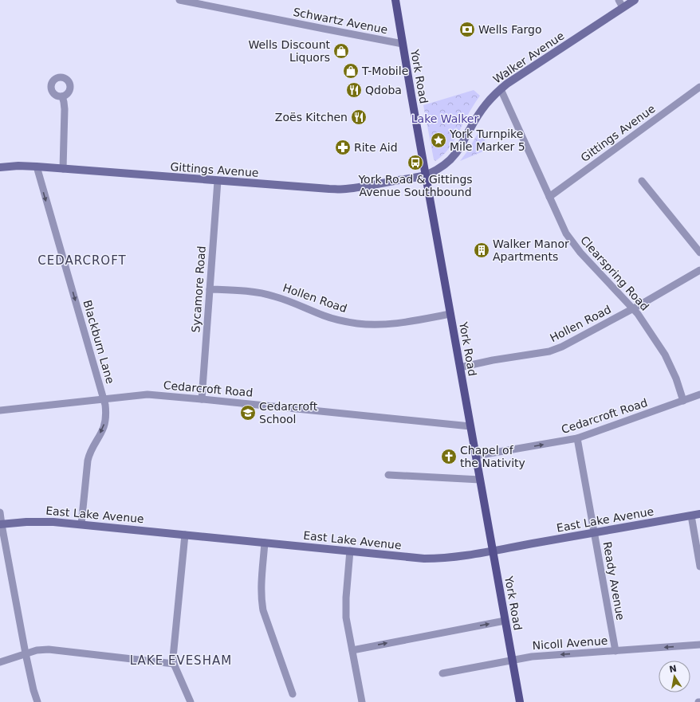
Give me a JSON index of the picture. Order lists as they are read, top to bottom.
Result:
{
  "streets": {
    "main road": ["York Road"],
    "street": [
      "Schwartz Avenue",
      "Walker Avenue",
      "Gittings Avenue",
      "Clearspring Road",
      "Sycamore Road",
      "Hollen Road",
      "Blackburn Lane",
      "Cedarcroft Road",
      "East Lake Avenue",
      "Ready Avenue",
      "Nicoll Avenue"
    ]
  },
  "crossings": [
    ["Schwartz Avenue", "York Road"],
    ["Walker Avenue", "York Road"],
    ["Walker Avenue", "Gittings Avenue"],
    ["Walker Avenue", "Clearspring Road"],
    ["York Road", "Gittings Avenue"],
    ["York Road", "Hollen Road"],
    ["York Road", "Cedarcroft Road"],
    ["York Road", "East Lake Avenue"],
    ["York Road", "Nicoll Avenue"],
    ["Gittings Avenue", "Clearspring Road"],
    ["Gittings Avenue", "Sycamore Road"],
    ["Gittings Avenue", "Blackburn Lane"],
    ["Clearspring Road", "Hollen Road"],
    ["Clearspring Road", "Cedarcroft Road"],
    ["Sycamore Road", "Hollen Road"],
    ["Sycamore Road", "Cedarcroft Road"],
    ["Blackburn Lane", "Cedarcroft Road"],
    ["Blackburn Lane", "East Lake Avenue"],
    ["Cedarcroft Road", "Ready Avenue"],
    ["East Lake Avenue", "Ready Avenue"],
    ["Ready Avenue", "Nicoll Avenue"]
  ],
  "one_way": ["Blackburn Lane", "Nicoll Avenue"],
  "districts": ["CEDARCROFT", "LAKE EVESHAM"],
  "parks": ["Lake Walker"],
  "places": {
    "bank": ["Wells Fargo"],
    "shop": ["Wells Discount Liquors", "T-Mobile"],
    "restaurant": ["Qdoba", "Zoës Kitchen"],
    "place": ["York Turnpike Mile Marker 5"],
    "pharmacy": ["Rite Aid"],
    "bus stop": ["York Road & Gittings Avenue Southbound"],
    "building": ["Walker Manor Apartments"],
    "school or university": ["Cedarcroft School"],
    "church": ["Chapel of the Nativity"]
  },
  "north": "top"
}
